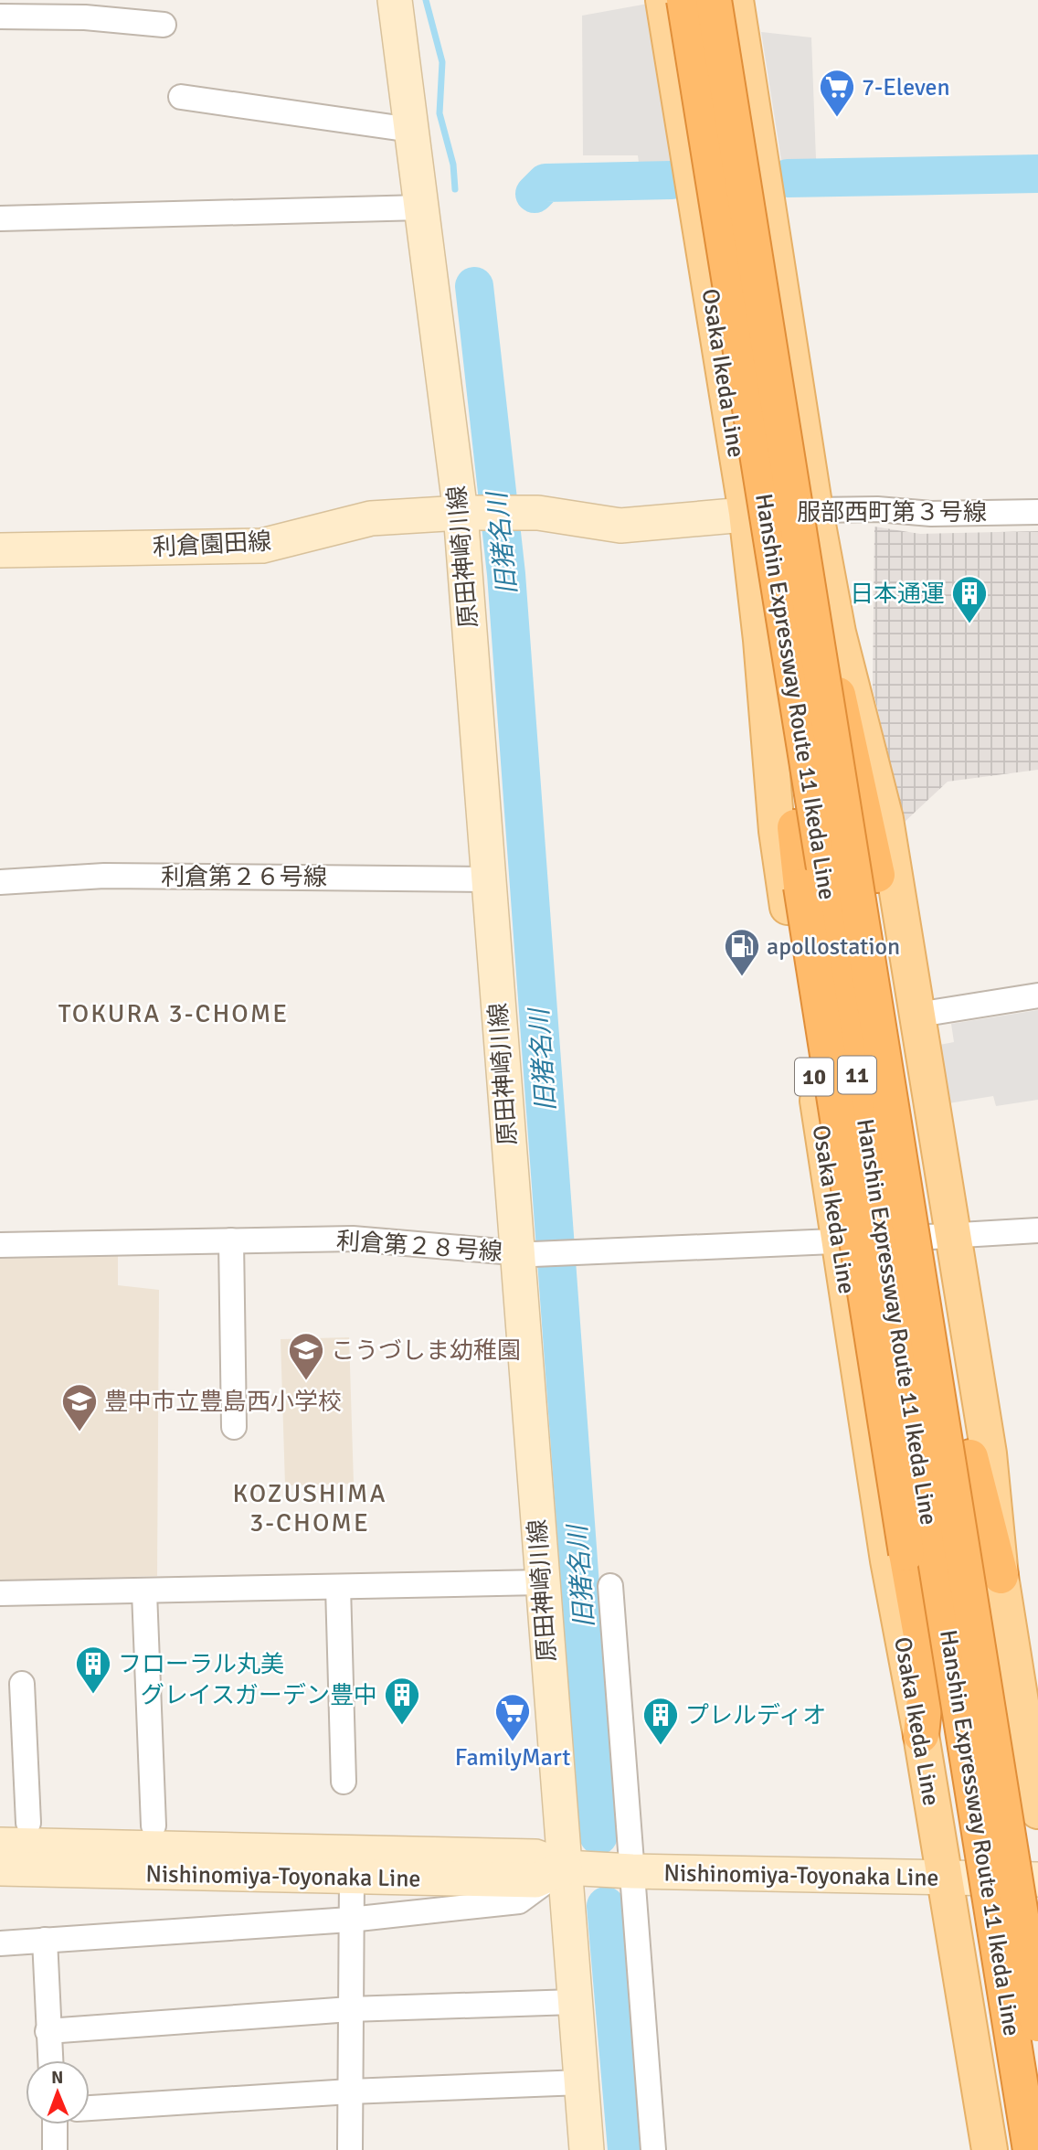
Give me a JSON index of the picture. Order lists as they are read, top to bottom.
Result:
{
  "streets": {
    "highway": ["Hanshin Expressway Route 11 Ikeda Line", "11"],
    "main road": ["Osaka Ikeda Line", "10"],
    "street": [
      "服部西町第３号線",
      "利倉園田線",
      "原田神崎川線",
      "利倉第２６号線",
      "利倉第２８号線",
      "Nishinomiya-Toyonaka Line"
    ]
  },
  "crossings": [
    ["Osaka Ikeda Line", "服部西町第３号線"],
    ["Osaka Ikeda Line", "11"],
    ["Osaka Ikeda Line", "利倉第２８号線"],
    ["Osaka Ikeda Line", "Nishinomiya-Toyonaka Line"],
    ["服部西町第３号線", "利倉園田線"],
    ["利倉園田線", "原田神崎川線"],
    ["原田神崎川線", "利倉第２６号線"],
    ["原田神崎川線", "利倉第２８号線"],
    ["原田神崎川線", "Nishinomiya-Toyonaka Line"],
    ["Hanshin Expressway Route 11 Ikeda Line", "11"]
  ],
  "districts": ["TOKURA 3-CHOME", "KOZUSHIMA 3-CHOME"],
  "water": ["旧猪名川"],
  "places": {
    "supermarket": ["7-Eleven", "FamilyMart"],
    "building": [
      "日本通運",
      "フローラル丸美",
      "グレイスガーデン豊中",
      "プレルディオ"
    ],
    "fuel station": ["apollostation"],
    "school or university": ["こうづしま幼稚園", "豊中市立豊島西小学校"]
  },
  "north": "top"
}
